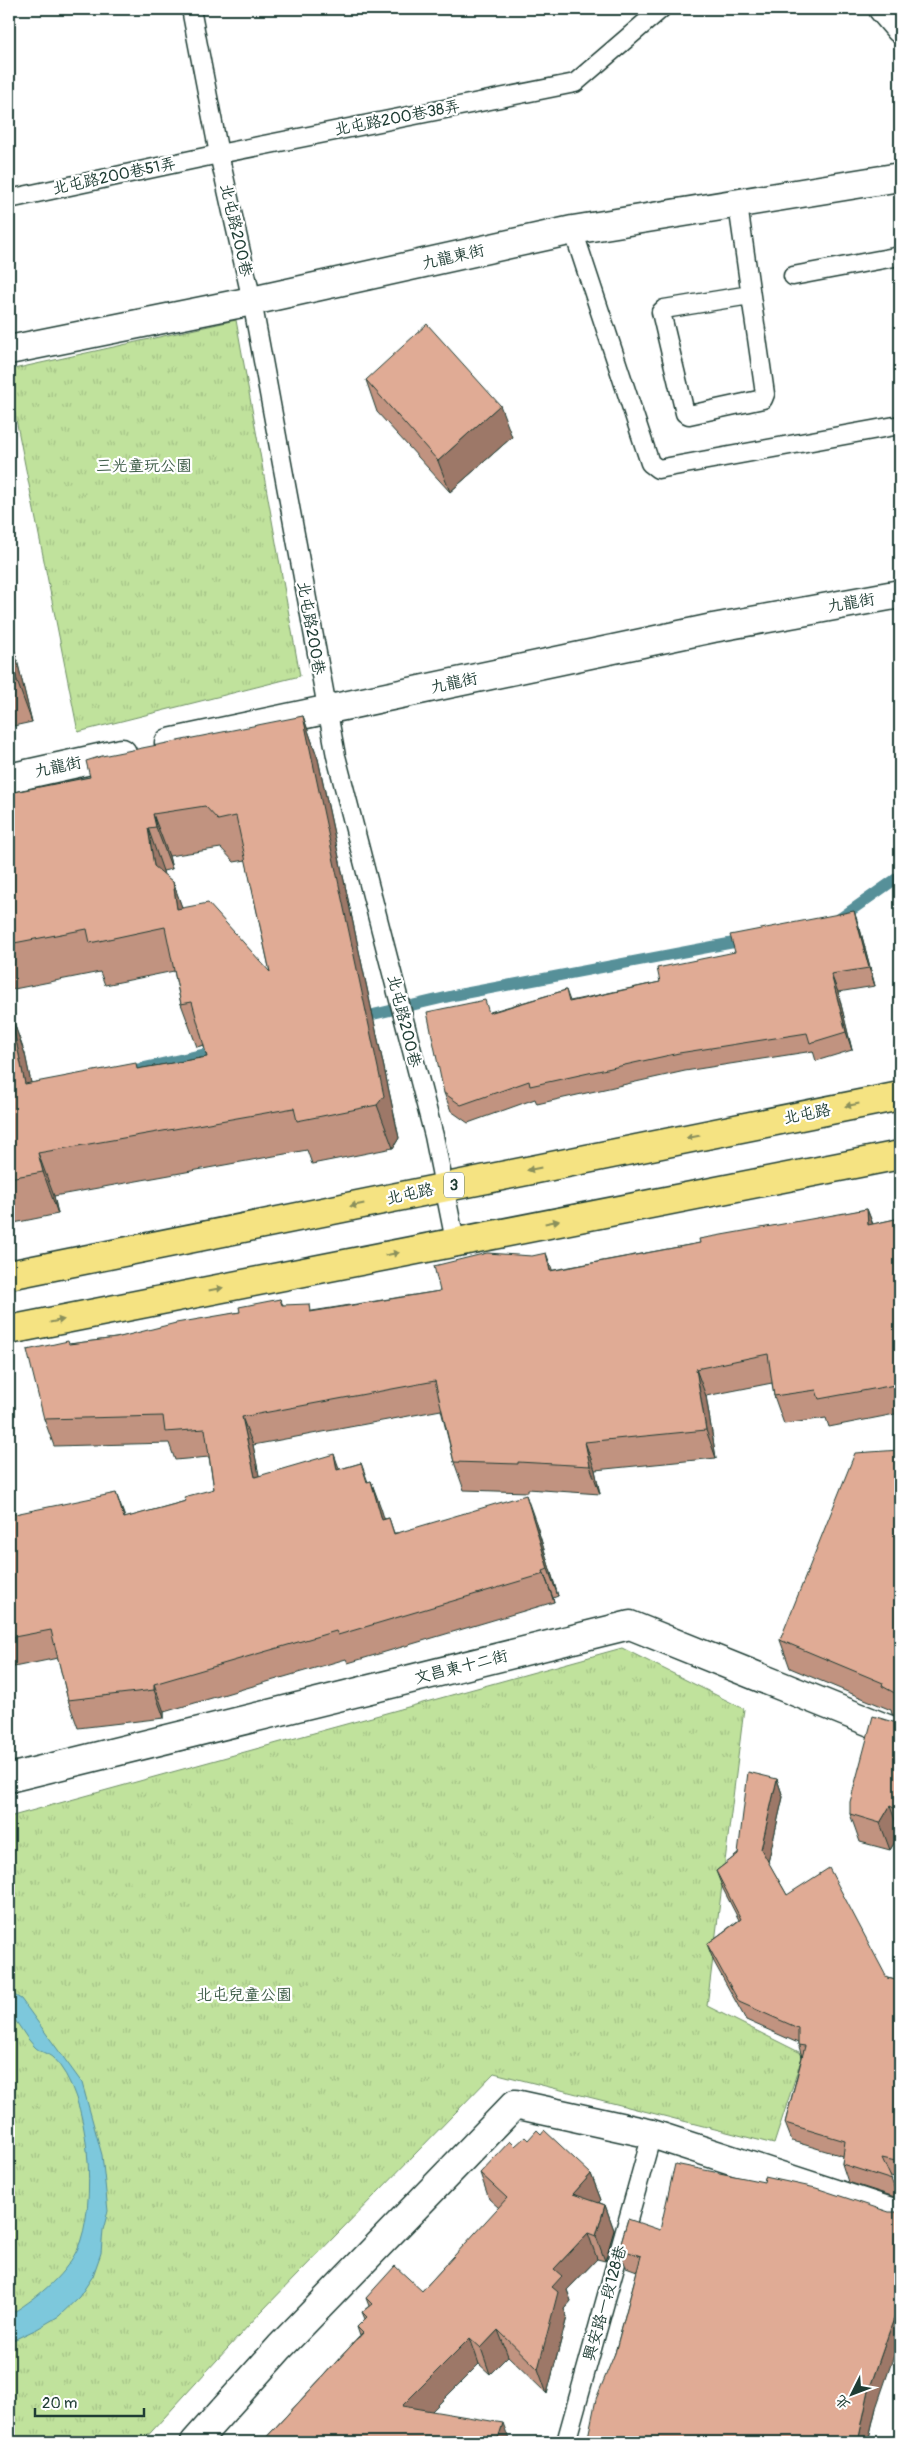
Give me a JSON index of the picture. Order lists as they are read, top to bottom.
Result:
{
  "streets": {
    "main road": ["北屯路", "3"],
    "street": ["九龍東街", "九龍街", "文昌東十二街"],
    "lane": [
      "北屯路200巷38弄",
      "北屯路200巷51弄",
      "北屯路200巷",
      "興安路一段128巷"
    ]
  },
  "crossings": [
    ["北屯路200巷38弄", "北屯路200巷51弄"],
    ["北屯路200巷38弄", "北屯路200巷"],
    ["北屯路200巷51弄", "北屯路200巷"],
    ["北屯路200巷", "九龍東街"],
    ["北屯路200巷", "九龍街"],
    ["北屯路200巷", "北屯路"]
  ],
  "parks": ["三光童玩公園", "北屯兒童公園"],
  "scale_bar": "20 m",
  "north": "bottom left"
}
